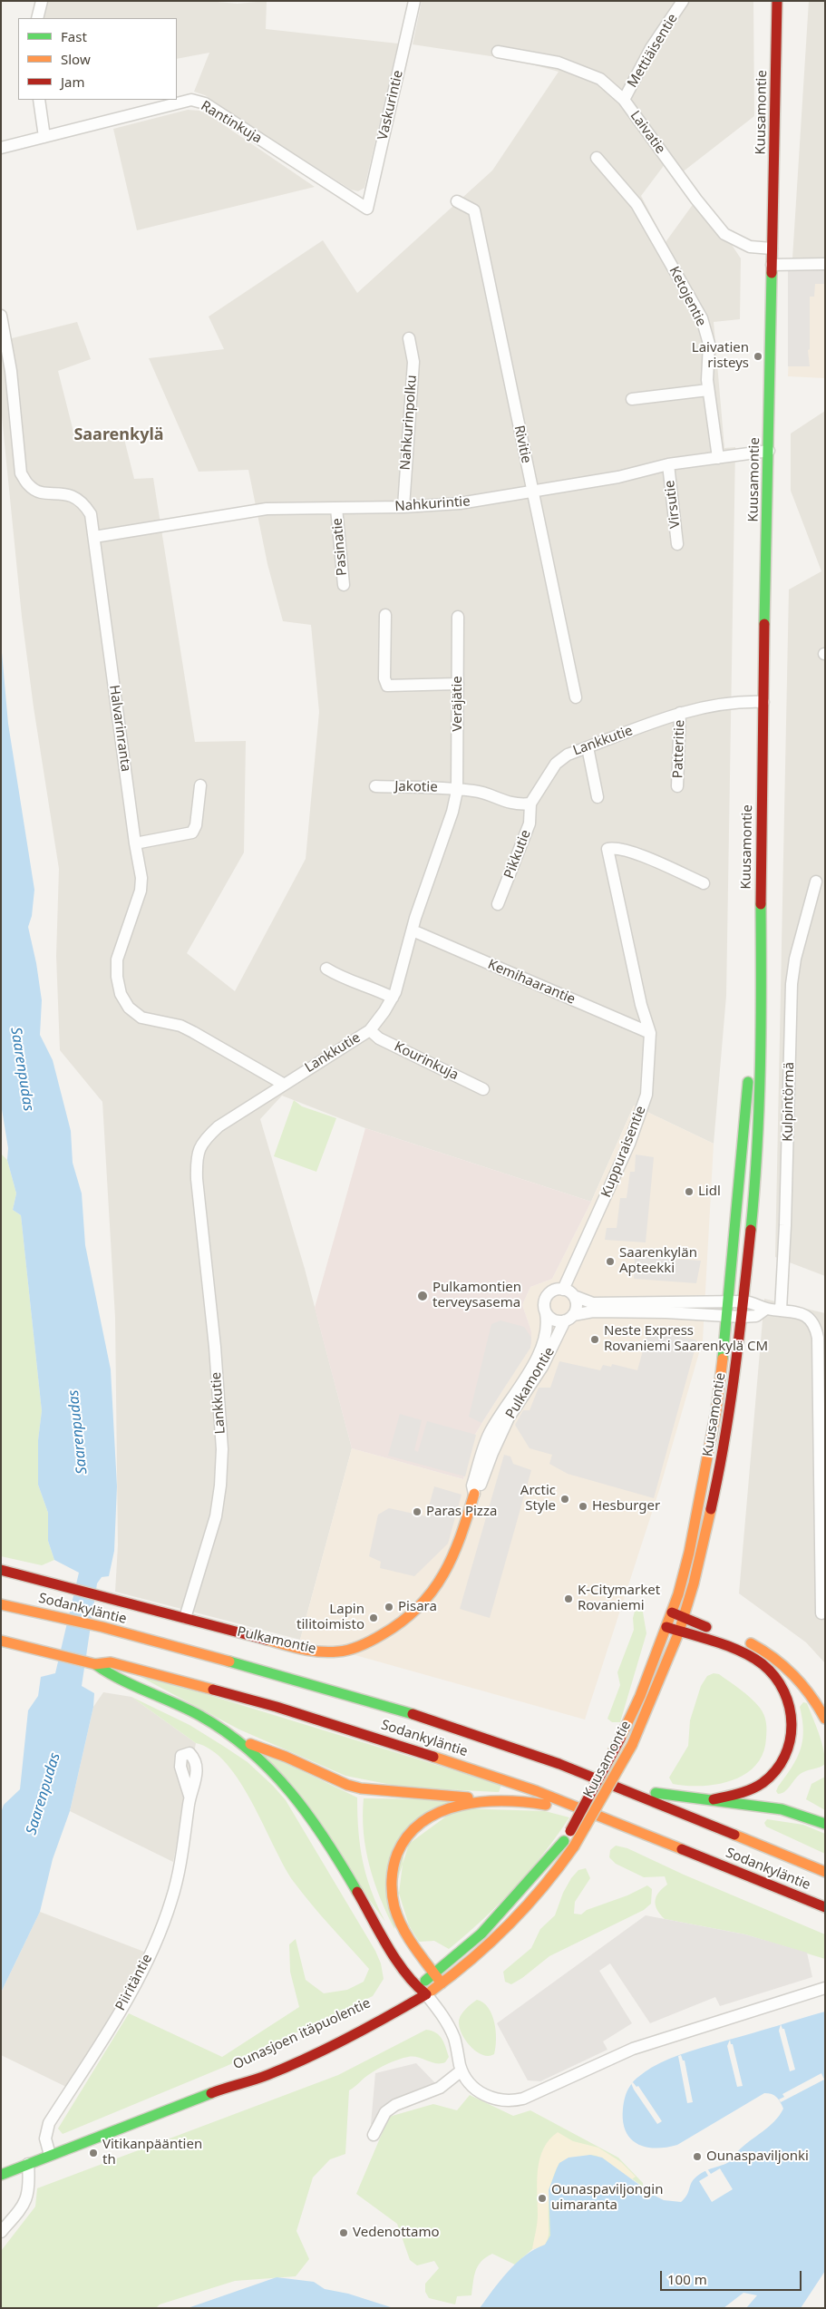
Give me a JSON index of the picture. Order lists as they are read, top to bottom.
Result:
{
  "streets": {
    "main road": [
      "Kuusamontie",
      "Pulkamontie",
      "Sodankyläntie",
      "Ounasjoen itäpuolentie"
    ],
    "street": [
      "Mettiäisentie",
      "Vaskurintie",
      "Rantinkuja",
      "Laivatie",
      "Ketojentie",
      "Nahkurinpolku",
      "Rivitie",
      "Nahkurintie",
      "Virsutie",
      "Pasinatie",
      "Veräjätie",
      "Halvarinranta",
      "Lankkutie",
      "Patteritie",
      "Jakotie",
      "Pikkutie",
      "Kemihaarantie",
      "Kourinkuja",
      "Kulpintörmä",
      "Kuppuraisentie",
      "Piiritäntie"
    ]
  },
  "crossings": [
    ["Mettiäisentie", "Laivatie"],
    ["Vaskurintie", "Rantinkuja"],
    ["Kuusamontie", "Laivatie"],
    ["Kuusamontie", "Nahkurintie"],
    ["Kuusamontie", "Lankkutie"],
    ["Kuusamontie", "Ounasjoen itäpuolentie"],
    ["Ketojentie", "Nahkurintie"],
    ["Nahkurinpolku", "Nahkurintie"],
    ["Rivitie", "Nahkurintie"],
    ["Nahkurintie", "Virsutie"],
    ["Nahkurintie", "Pasinatie"],
    ["Nahkurintie", "Halvarinranta"],
    ["Veräjätie", "Lankkutie"],
    ["Veräjätie", "Jakotie"],
    ["Halvarinranta", "Lankkutie"],
    ["Lankkutie", "Patteritie"],
    ["Lankkutie", "Jakotie"],
    ["Lankkutie", "Pikkutie"],
    ["Lankkutie", "Kemihaarantie"],
    ["Lankkutie", "Kourinkuja"],
    ["Lankkutie", "Pulkamontie"],
    ["Kemihaarantie", "Kuppuraisentie"],
    ["Kuppuraisentie", "Pulkamontie"],
    ["Piiritäntie", "Ounasjoen itäpuolentie"]
  ],
  "districts": ["Saarenkylä"],
  "water": ["Saarenpudas"],
  "places": [
    "Laivatien risteys",
    "Lidl",
    "Saarenkylän Apteekki",
    "Pulkamontien terveysasema",
    "Neste Express Rovaniemi Saarenkylä CM",
    "Arctic Style",
    "Hesburger",
    "Paras Pizza",
    "K-Citymarket Rovaniemi",
    "Pisara",
    "Lapin tilitoimisto",
    "Vitikanpääntien th",
    "Ounaspaviljonki",
    "Ounaspaviljongin uimaranta",
    "Vedenottamo"
  ],
  "legend": ["Fast", "Slow", "Jam"],
  "scale_bar": "100 m"
}
